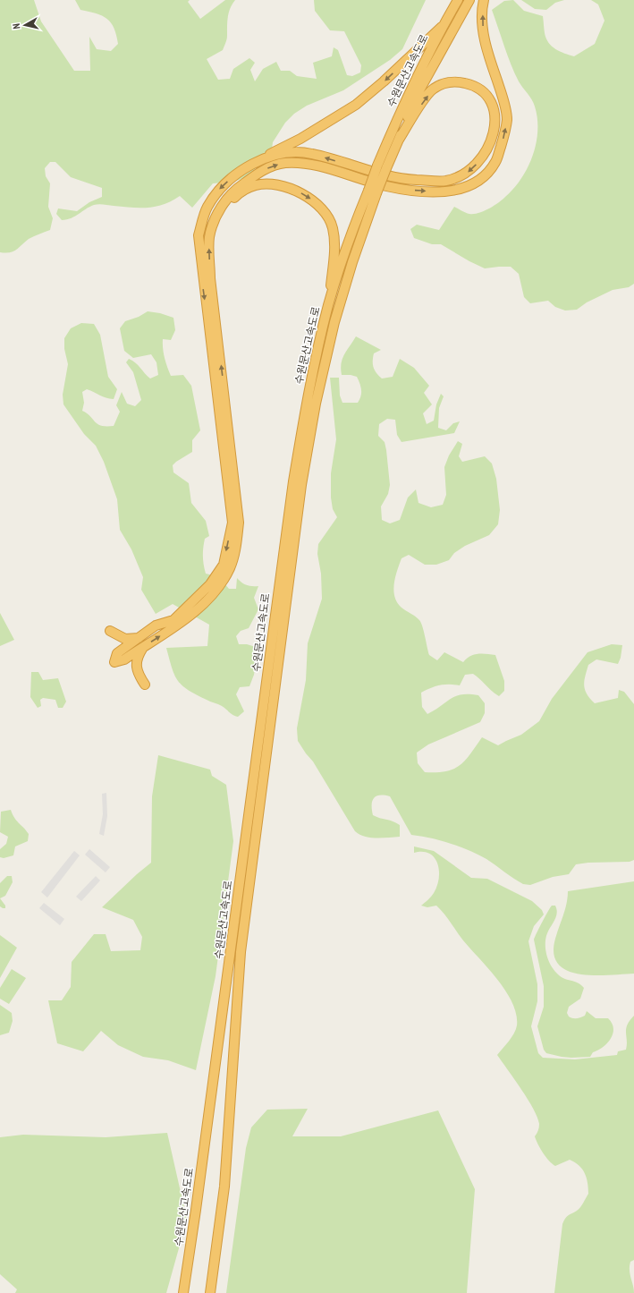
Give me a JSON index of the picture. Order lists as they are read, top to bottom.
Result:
{
  "streets": {
    "highway": ["수원문산고속도로"]
  },
  "north": "left"
}
